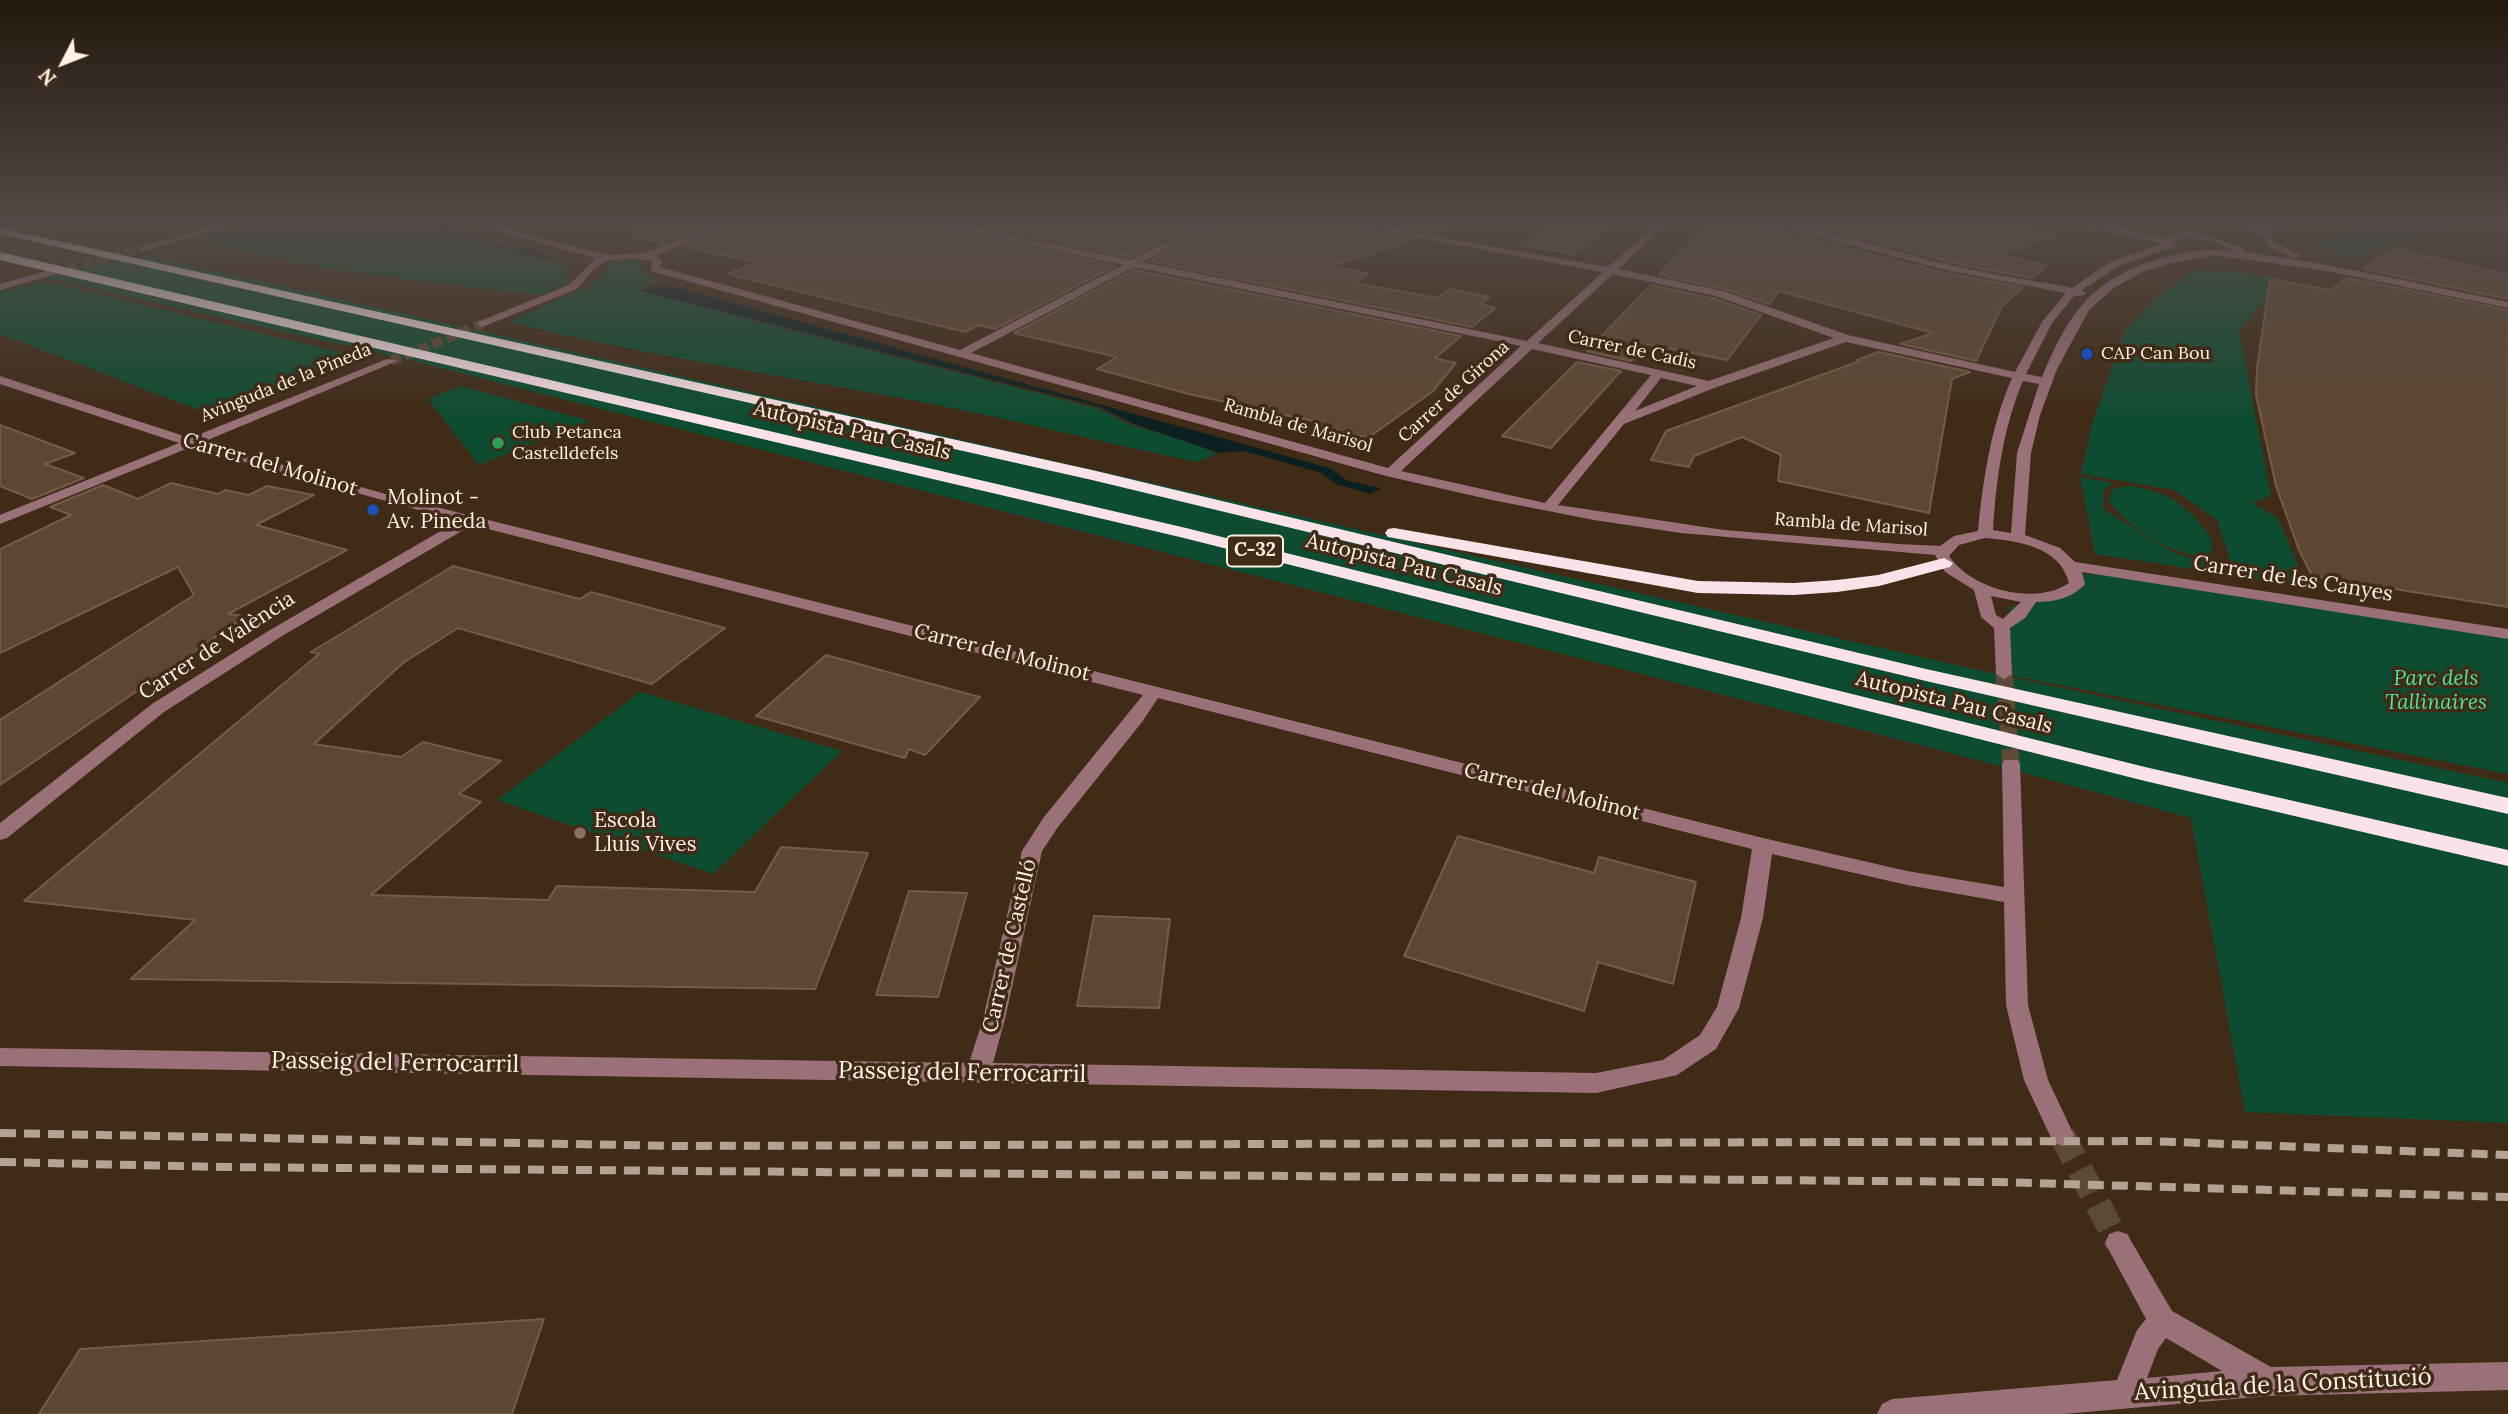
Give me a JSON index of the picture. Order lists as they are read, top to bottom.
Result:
{
  "streets": {
    "highway": ["Autopista Pau Casals", "C-32"],
    "street": [
      "Carrer de Cadis",
      "Avinguda de la Pineda",
      "Carrer de Girona",
      "Rambla de Marisol",
      "Carrer del Molinot",
      "Carrer de les Canyes",
      "Carrer de València",
      "Carrer de Castelló",
      "Passeig del Ferrocarril",
      "Avinguda de la Constitució"
    ]
  },
  "crossings": [
    ["Carrer de Cadis", "Carrer de Girona"],
    ["Avinguda de la Pineda", "Carrer del Molinot"],
    ["Carrer de Girona", "Rambla de Marisol"],
    ["Carrer del Molinot", "Carrer de València"],
    ["Carrer del Molinot", "Carrer de Castelló"],
    ["Carrer del Molinot", "Passeig del Ferrocarril"],
    ["Carrer de Castelló", "Passeig del Ferrocarril"]
  ],
  "parks": ["Parc dels Tallinaires"],
  "places": [
    "CAP Can Bou",
    "Club Petanca Castelldefels",
    "Molinot - Av. Pineda",
    "Escola Lluís Vives"
  ],
  "north": "bottom left"
}
